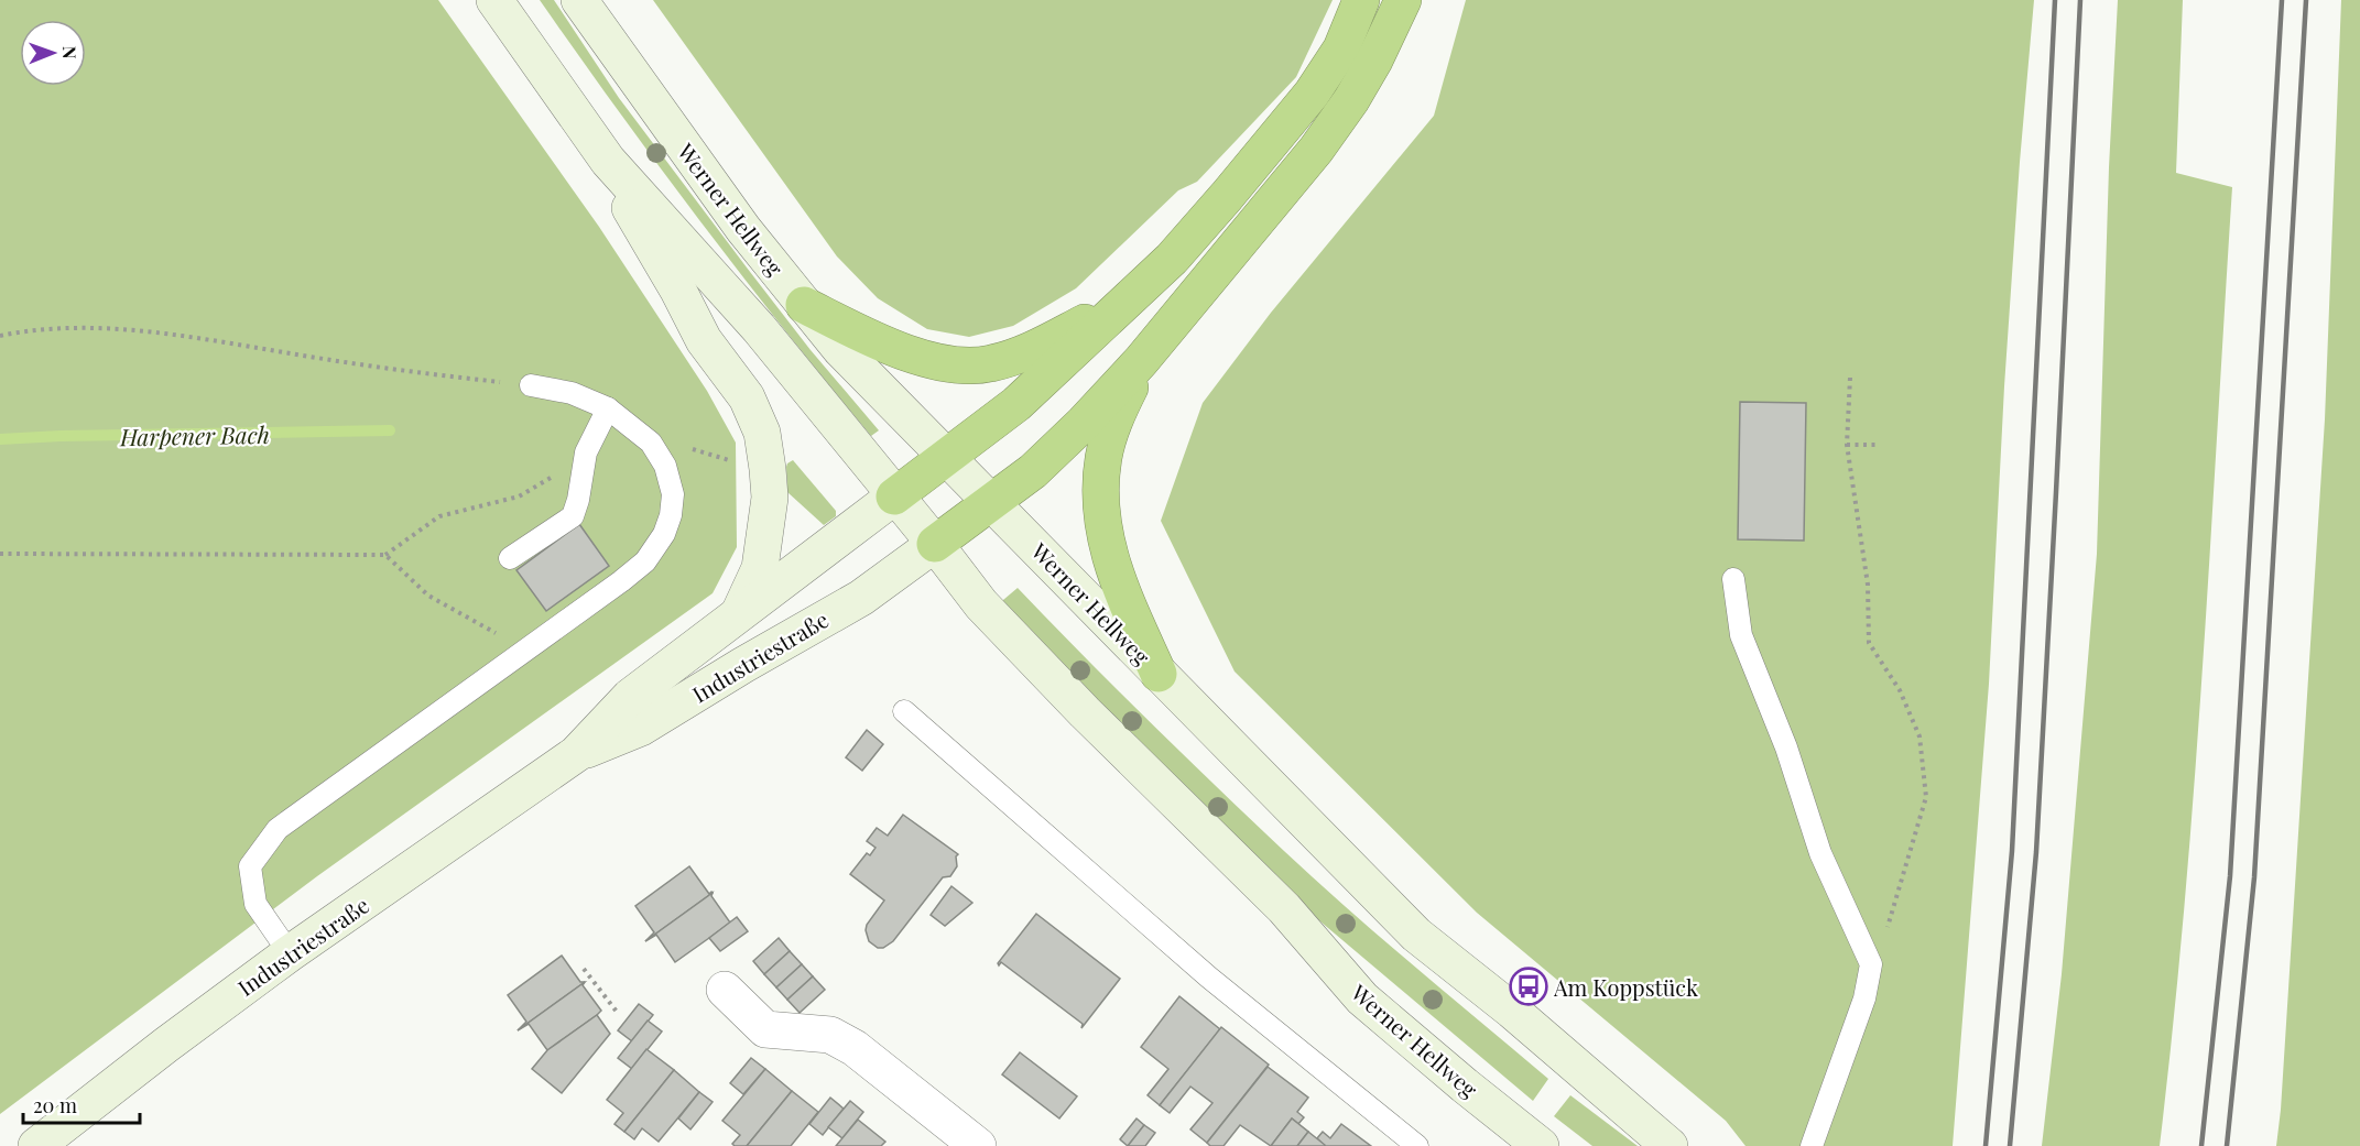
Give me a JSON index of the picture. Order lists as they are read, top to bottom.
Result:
{
  "streets": {
    "main road": ["Werner Hellweg", "Industriestraße"]
  },
  "crossings": [
    ["Werner Hellweg", "Industriestraße"]
  ],
  "water": ["Harpener Bach"],
  "places": {
    "bus stop": ["Am Koppstück"]
  },
  "scale_bar": "20 m",
  "north": "right"
}
